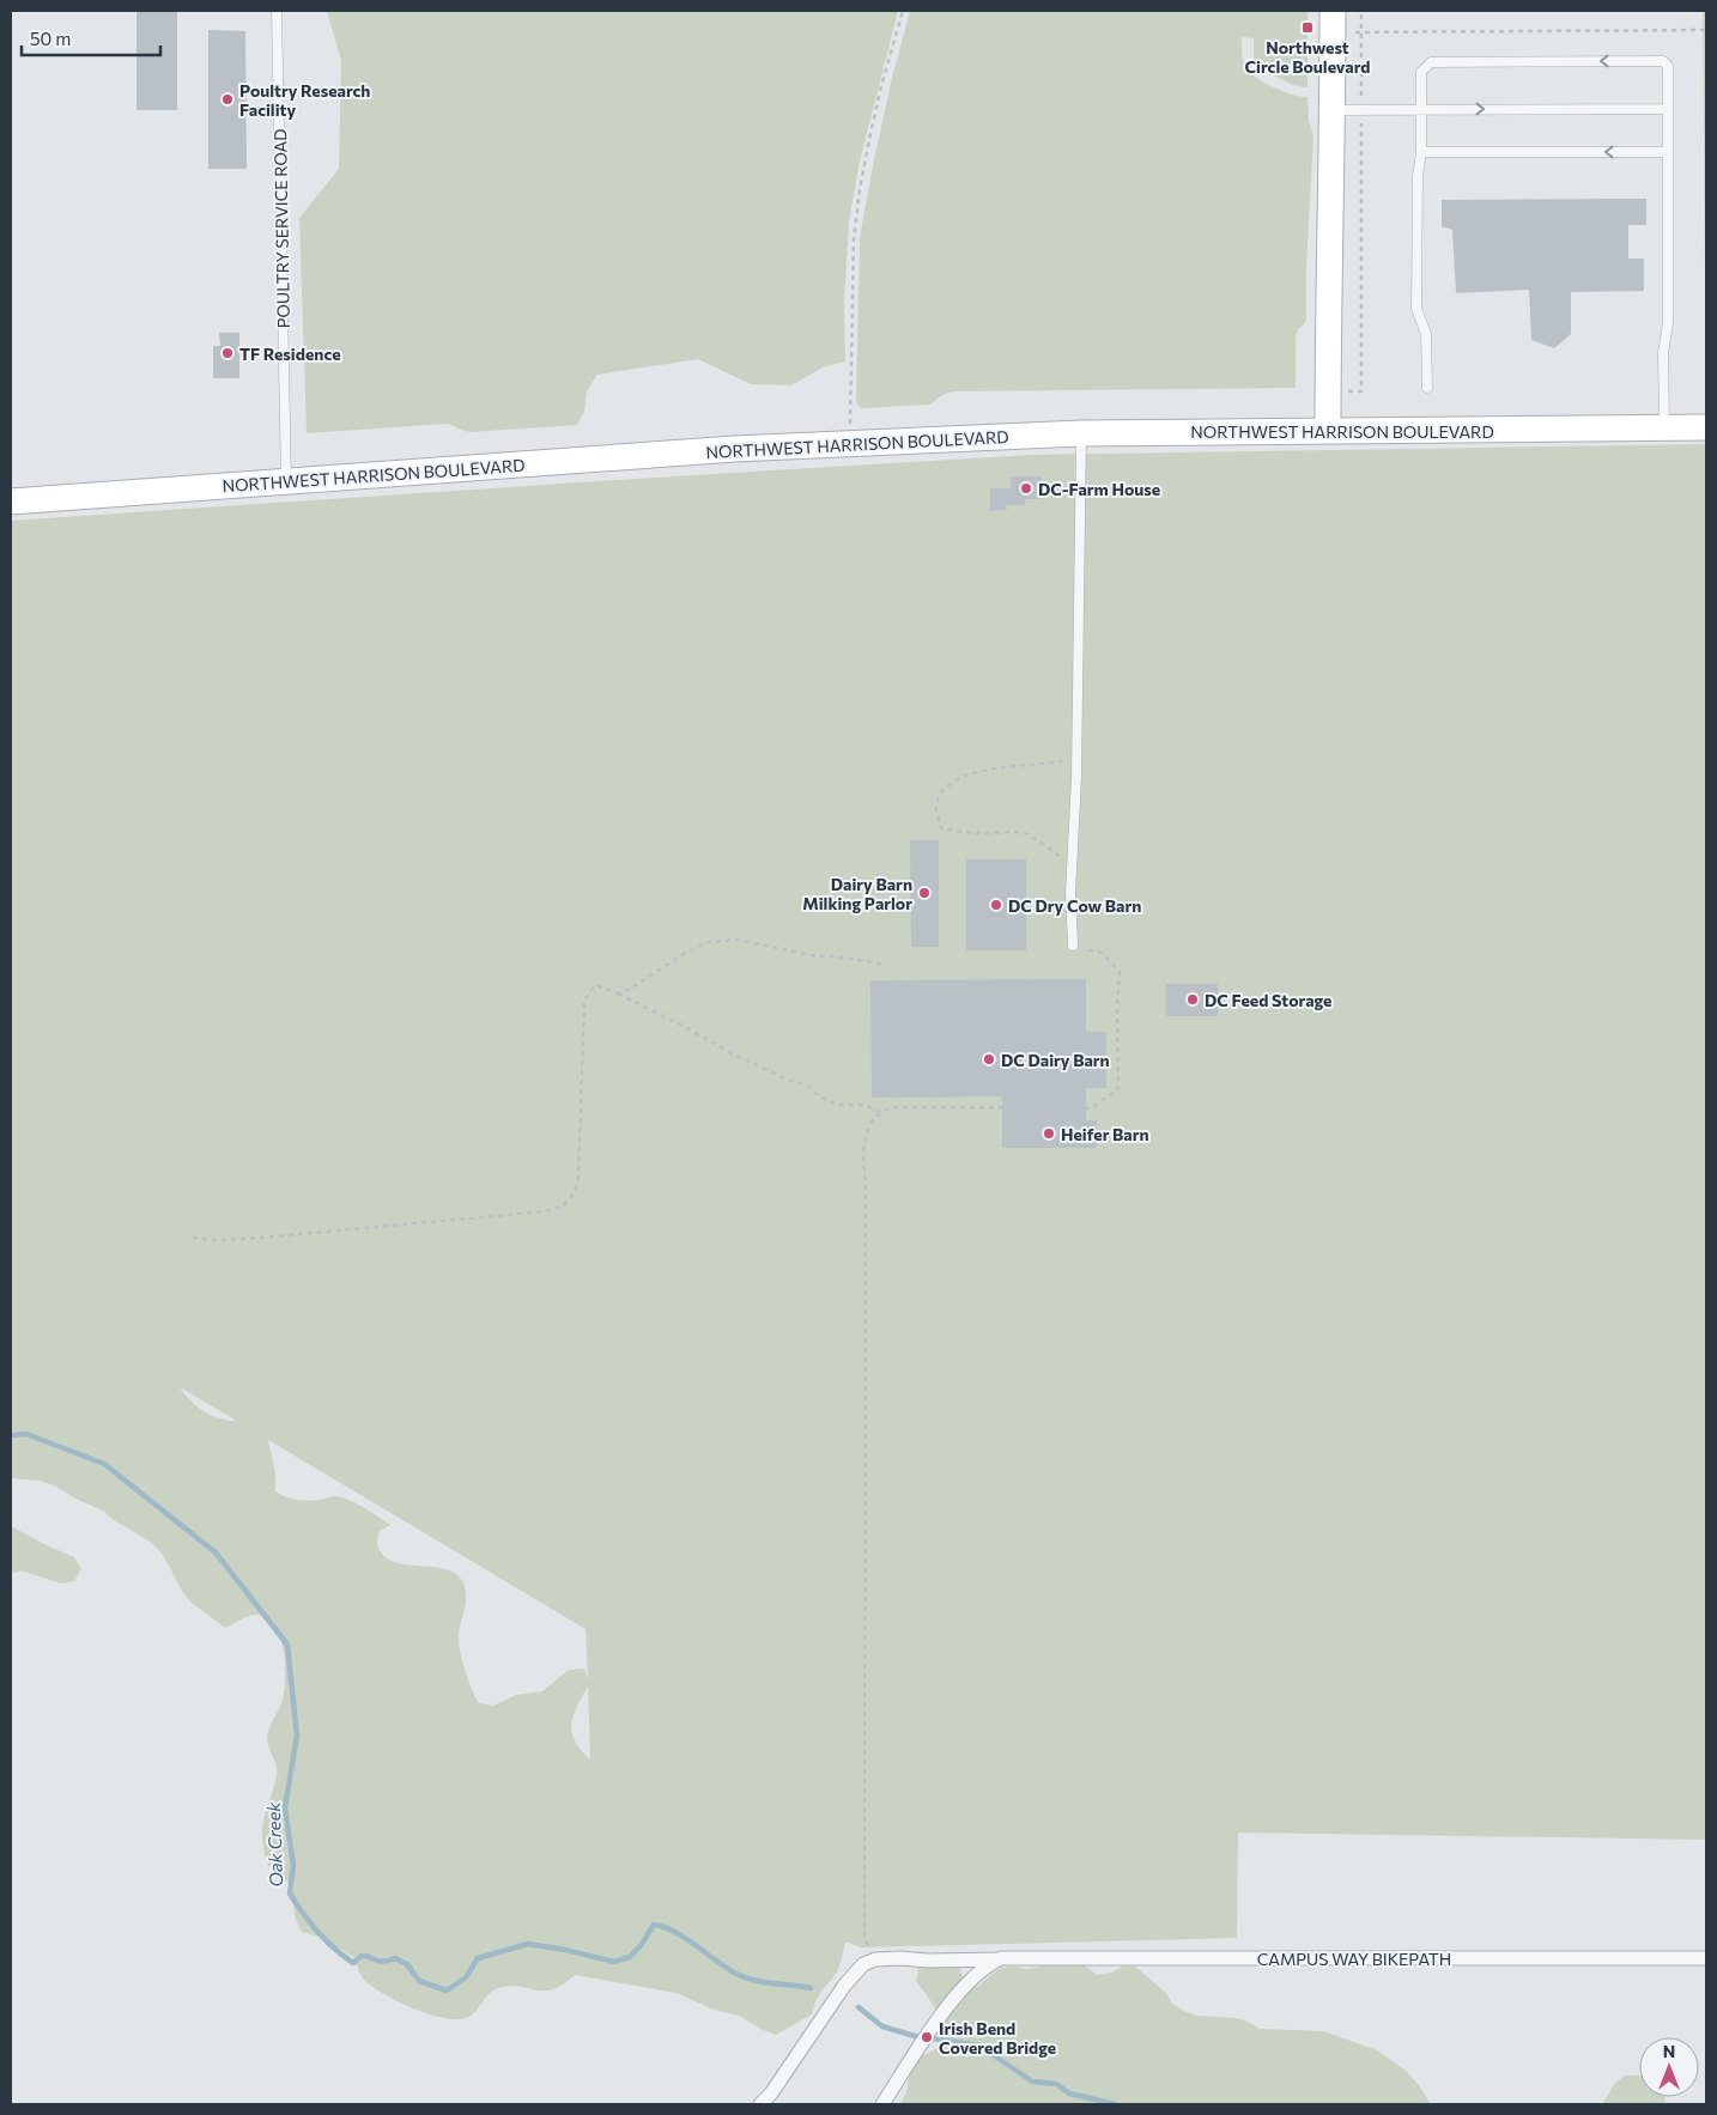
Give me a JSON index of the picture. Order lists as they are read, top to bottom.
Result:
{
  "streets": {
    "main road": ["NORTHWEST HARRISON BOULEVARD"],
    "street": ["CAMPUS WAY BIKEPATH"],
    "lane": ["POULTRY SERVICE ROAD"]
  },
  "crossings": [
    ["POULTRY SERVICE ROAD", "NORTHWEST HARRISON BOULEVARD"]
  ],
  "water": ["Oak Creek"],
  "places": {
    "transit": ["Northwest Circle Boulevard"],
    "other": [
      "Poultry Research Facility",
      "TF Residence",
      "DC-Farm House",
      "Dairy Barn Milking Parlor",
      "DC Dry Cow Barn",
      "DC Feed Storage",
      "DC Dairy Barn",
      "Heifer Barn",
      "Irish Bend Covered Bridge"
    ]
  },
  "scale_bar": "50 m",
  "north": "top"
}
